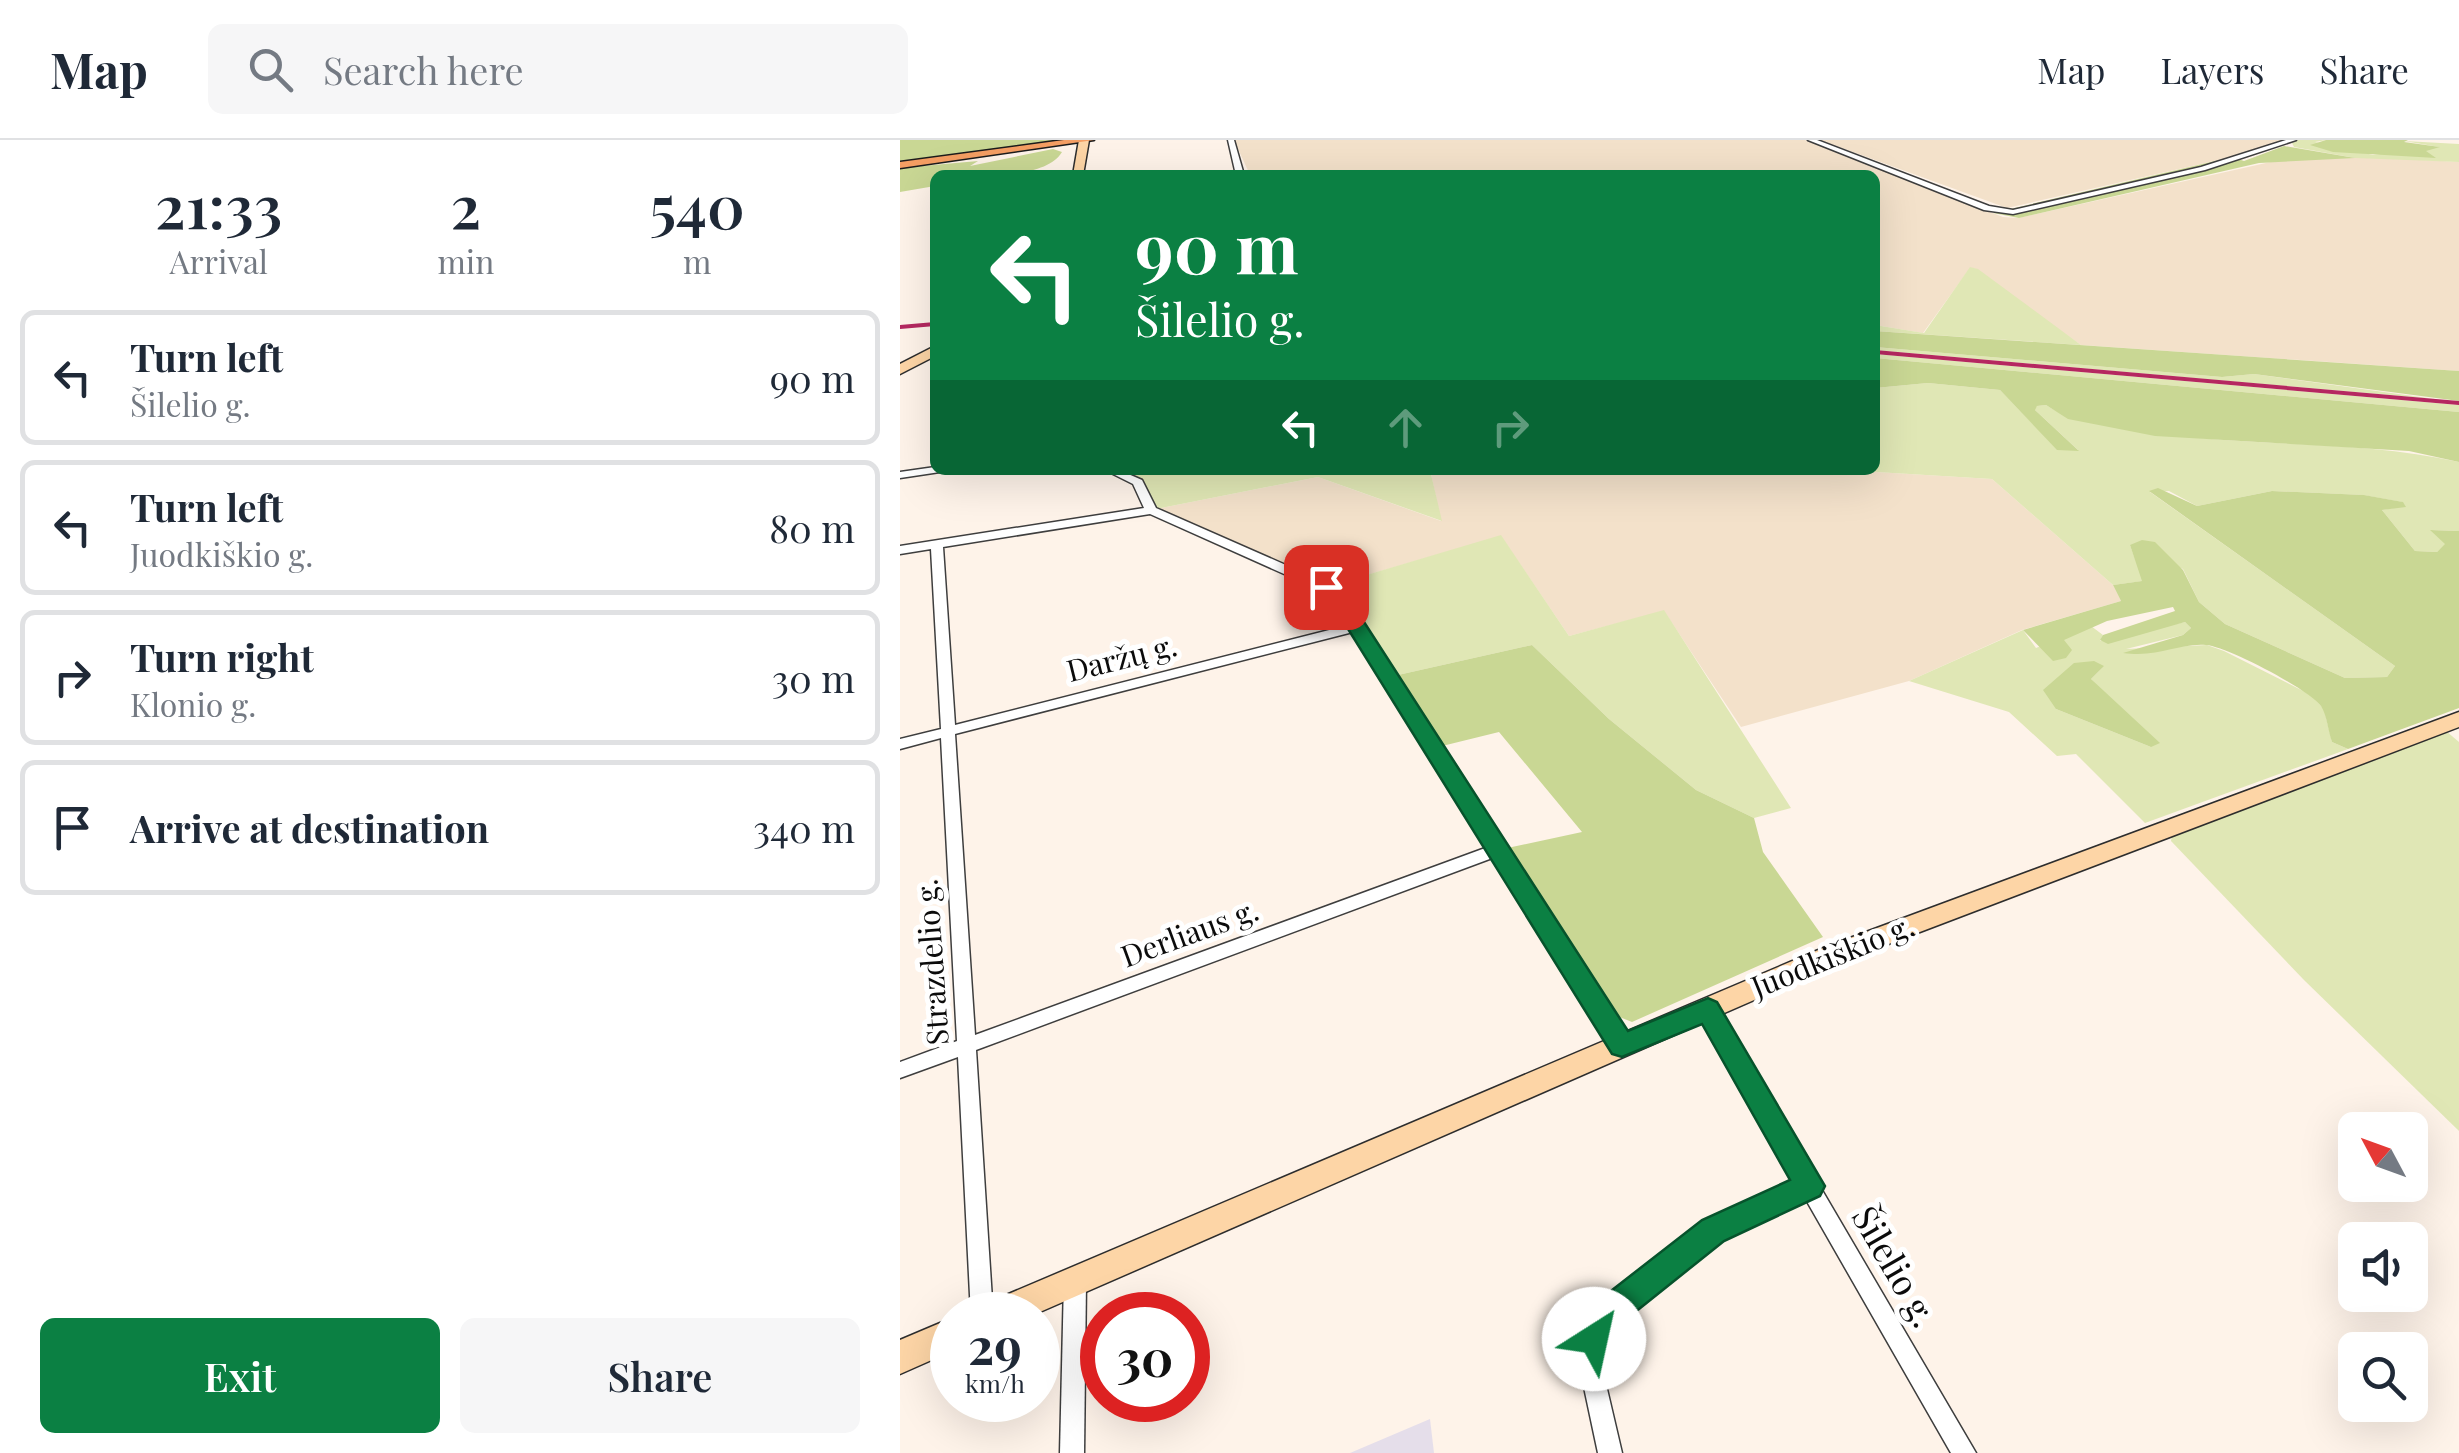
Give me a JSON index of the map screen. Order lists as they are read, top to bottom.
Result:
{
  "streets": {
    "street": [
      "Daržų g.",
      "Derliaus g.",
      "Juodkiškio g.",
      "Strazdelio g.",
      "Šilelio g."
    ]
  },
  "crossings": [
    ["Daržų g.", "Strazdelio g."],
    ["Derliaus g.", "Strazdelio g."],
    ["Juodkiškio g.", "Šilelio g."]
  ],
  "north": "top left",
  "page": {
    "header": "Map",
    "search": "Search here",
    "nav": ["Map", "Layers", "Share"],
    "eta": [
      "21:33",
      "Arrival",
      "2",
      "min",
      "540",
      "m"
    ],
    "turn": ["90 m", "Šilelio g."],
    "list": [
      {
        "name": "Turn left",
        "note": "Šilelio g.",
        "value": "90 m"
      },
      {
        "name": "Turn left",
        "note": "Juodkiškio g.",
        "value": "80 m"
      },
      {
        "name": "Turn right",
        "note": "Klonio g.",
        "value": "30 m"
      },
      {
        "name": "Arrive at destination",
        "value": "340 m"
      }
    ],
    "speed": "29 km/h",
    "limit": "30",
    "buttons": ["Exit", "Share"]
  }
}
